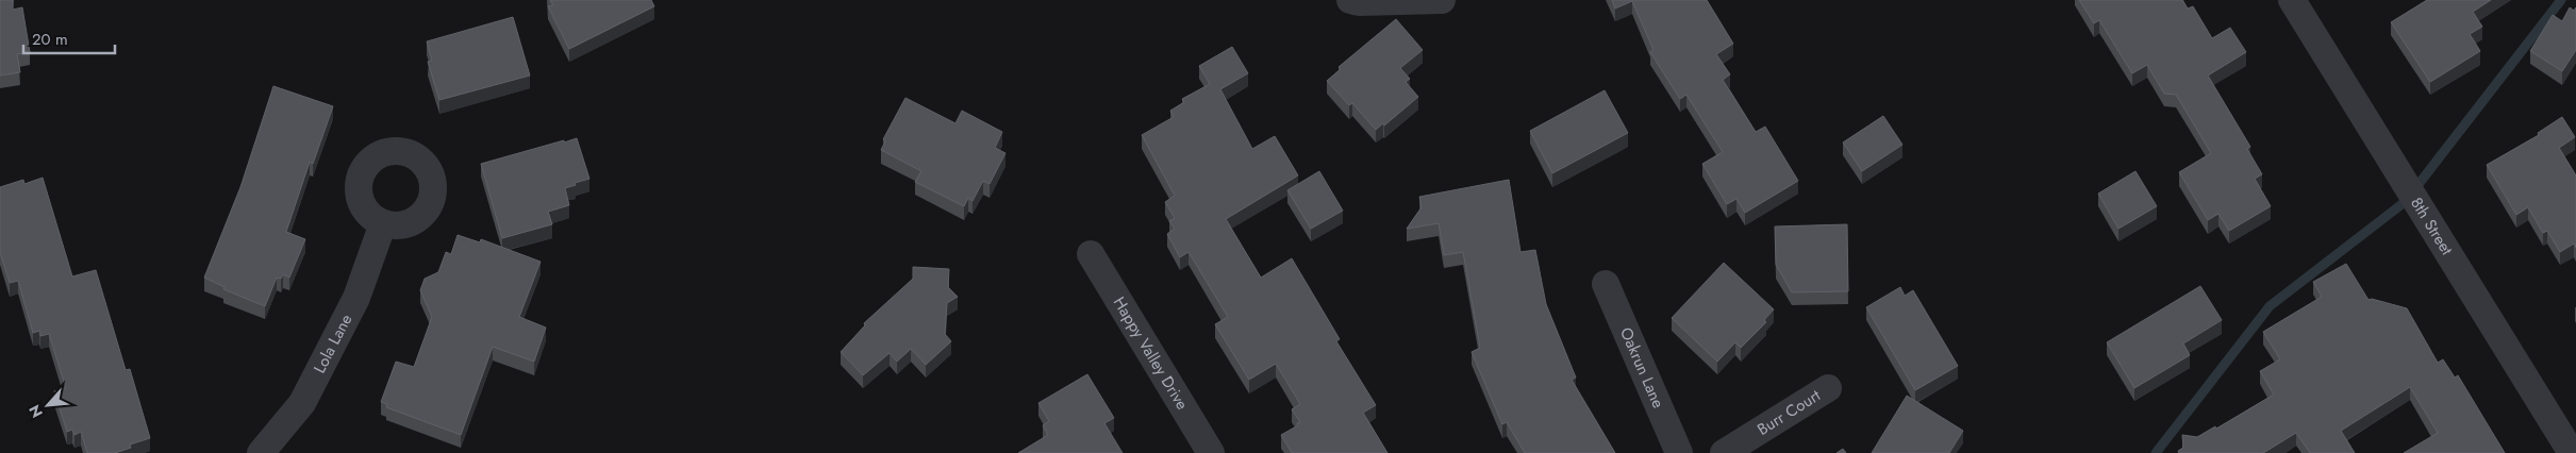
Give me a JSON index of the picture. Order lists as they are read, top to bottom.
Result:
{
  "streets": {
    "street": [
      "8th Street",
      "Lola Lane",
      "Happy Valley Drive",
      "Oakrun Lane",
      "Burr Court"
    ]
  },
  "scale_bar": "20 m",
  "north": "bottom left"
}
